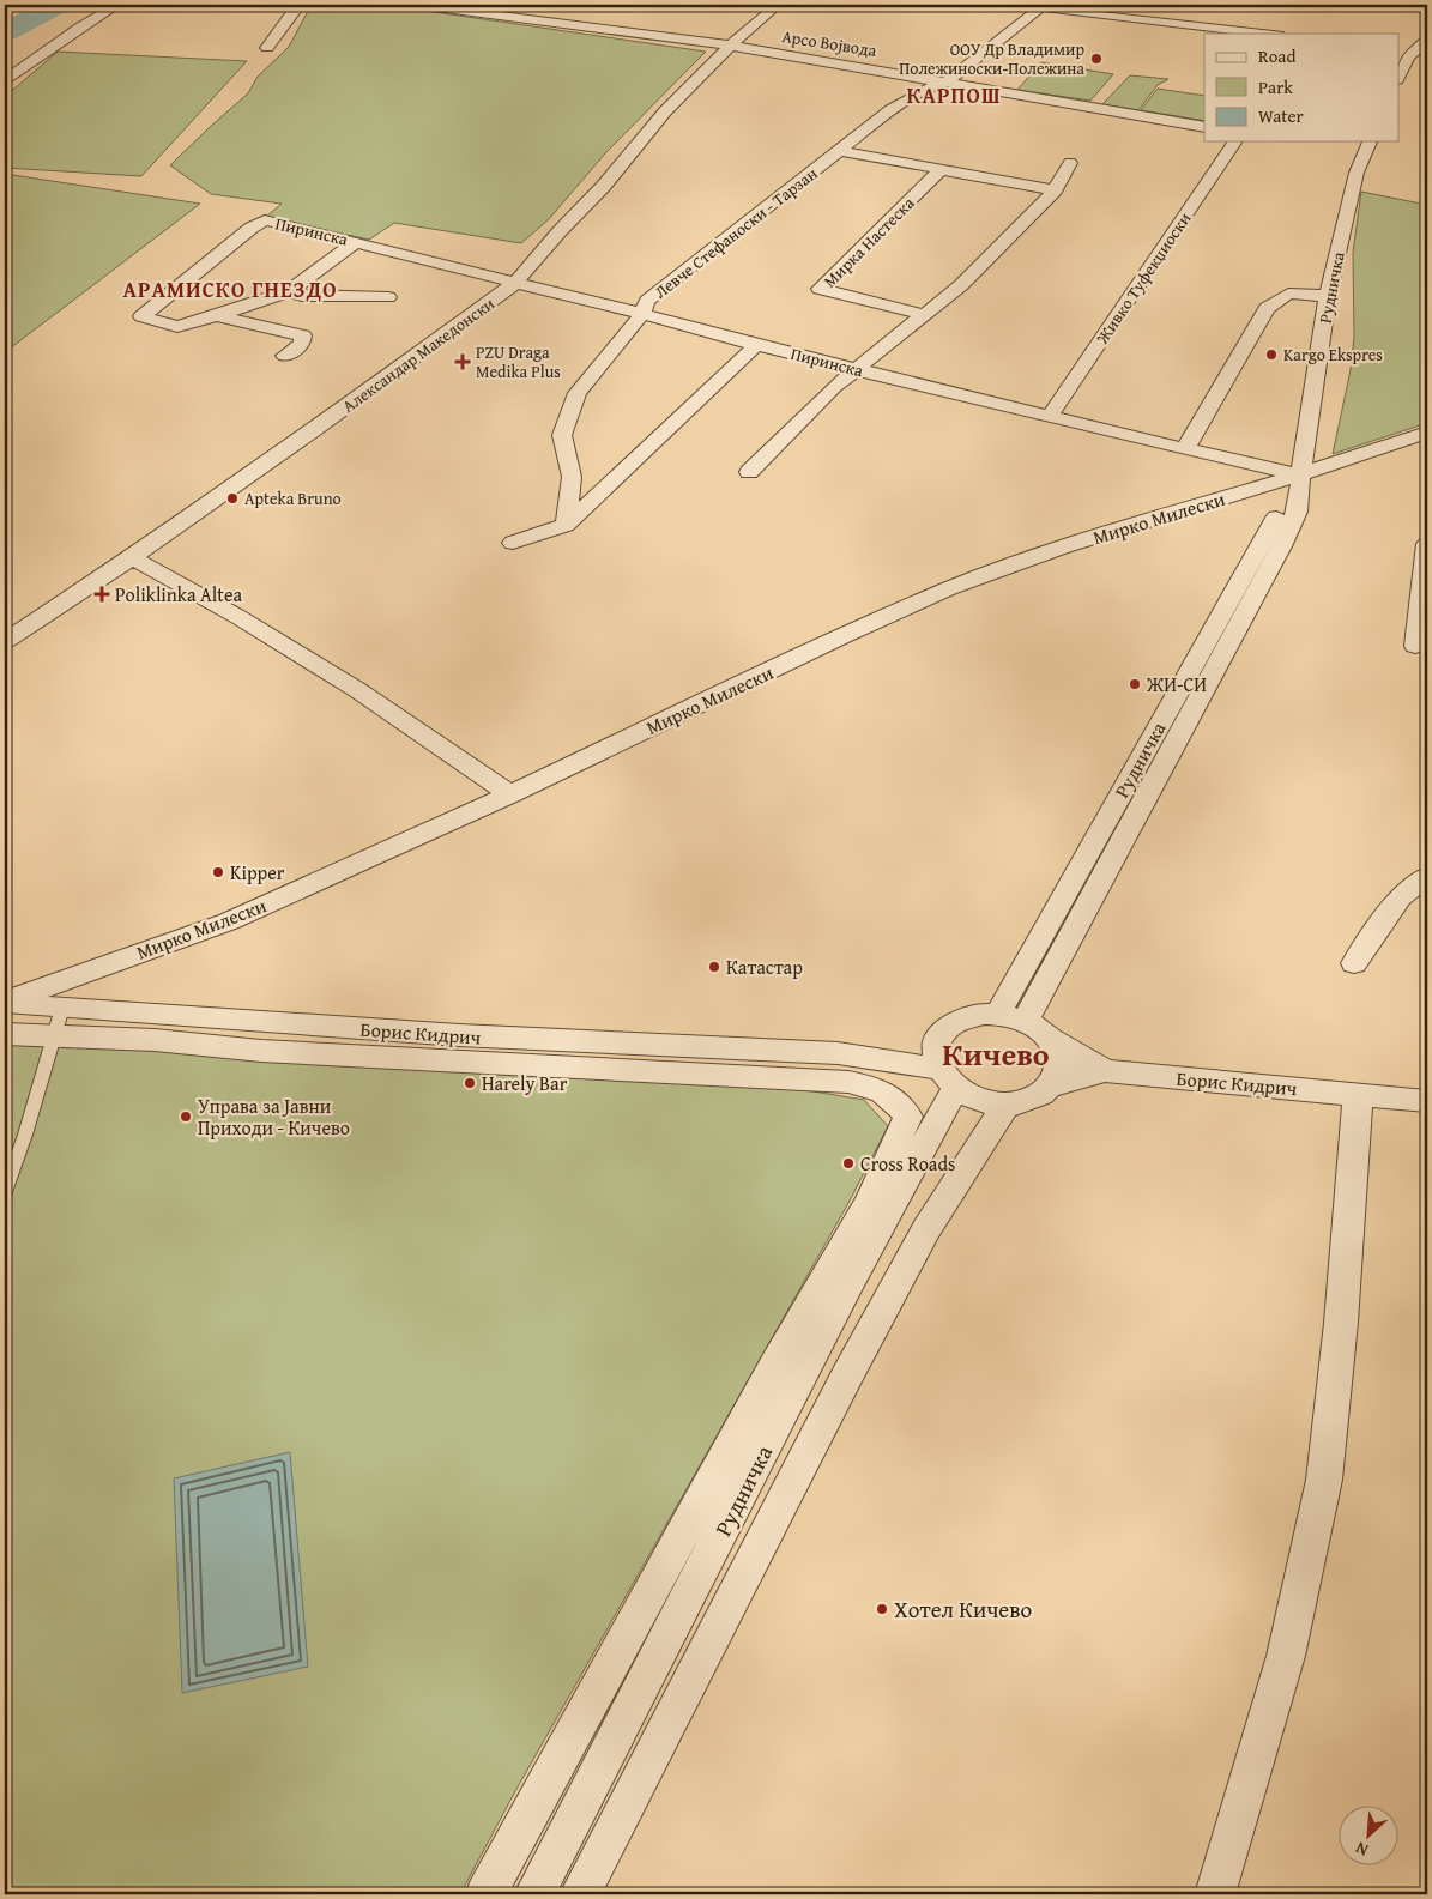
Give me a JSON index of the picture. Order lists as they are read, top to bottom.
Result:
{
  "streets": {
    "street": [
      "Арсо Војвода",
      "Пиринска",
      "Левче Стефаноски - Тарзан",
      "Мирка Настеска",
      "Живко Туфекџиоски",
      "Рудничка",
      "Александар Македонски",
      "Мирко Милески",
      "Борис Кидрич"
    ]
  },
  "crossings": [
    ["Арсо Војвода", "Левче Стефаноски - Тарзан"],
    ["Арсо Војвода", "Александар Македонски"],
    ["Пиринска", "Левче Стефаноски - Тарзан"],
    ["Пиринска", "Живко Туфекџиоски"],
    ["Пиринска", "Рудничка"],
    ["Пиринска", "Александар Македонски"],
    ["Пиринска", "Мирко Милески"],
    ["Рудничка", "Мирко Милески"],
    ["Рудничка", "Борис Кидрич"],
    ["Мирко Милески", "Борис Кидрич"]
  ],
  "districts": ["КАРПОШ", "АРАМИСКО ГНЕЗДО", "Кичево"],
  "places": {
    "other": [
      "ООУ Др Владимир Полежиноски-Полежина",
      "Kargo Ekspres",
      "Apteka Bruno",
      "ЖИ-СИ",
      "Kipper",
      "Катастар",
      "Harely Bar",
      "Управа за Јавни Приходи - Кичево",
      "Cross Roads",
      "Хотел Кичево"
    ],
    "health": ["PZU Draga Medika Plus", "Poliklinka Altea"]
  },
  "legend": ["Road", "Park", "Water"],
  "north": "bottom left"
}
